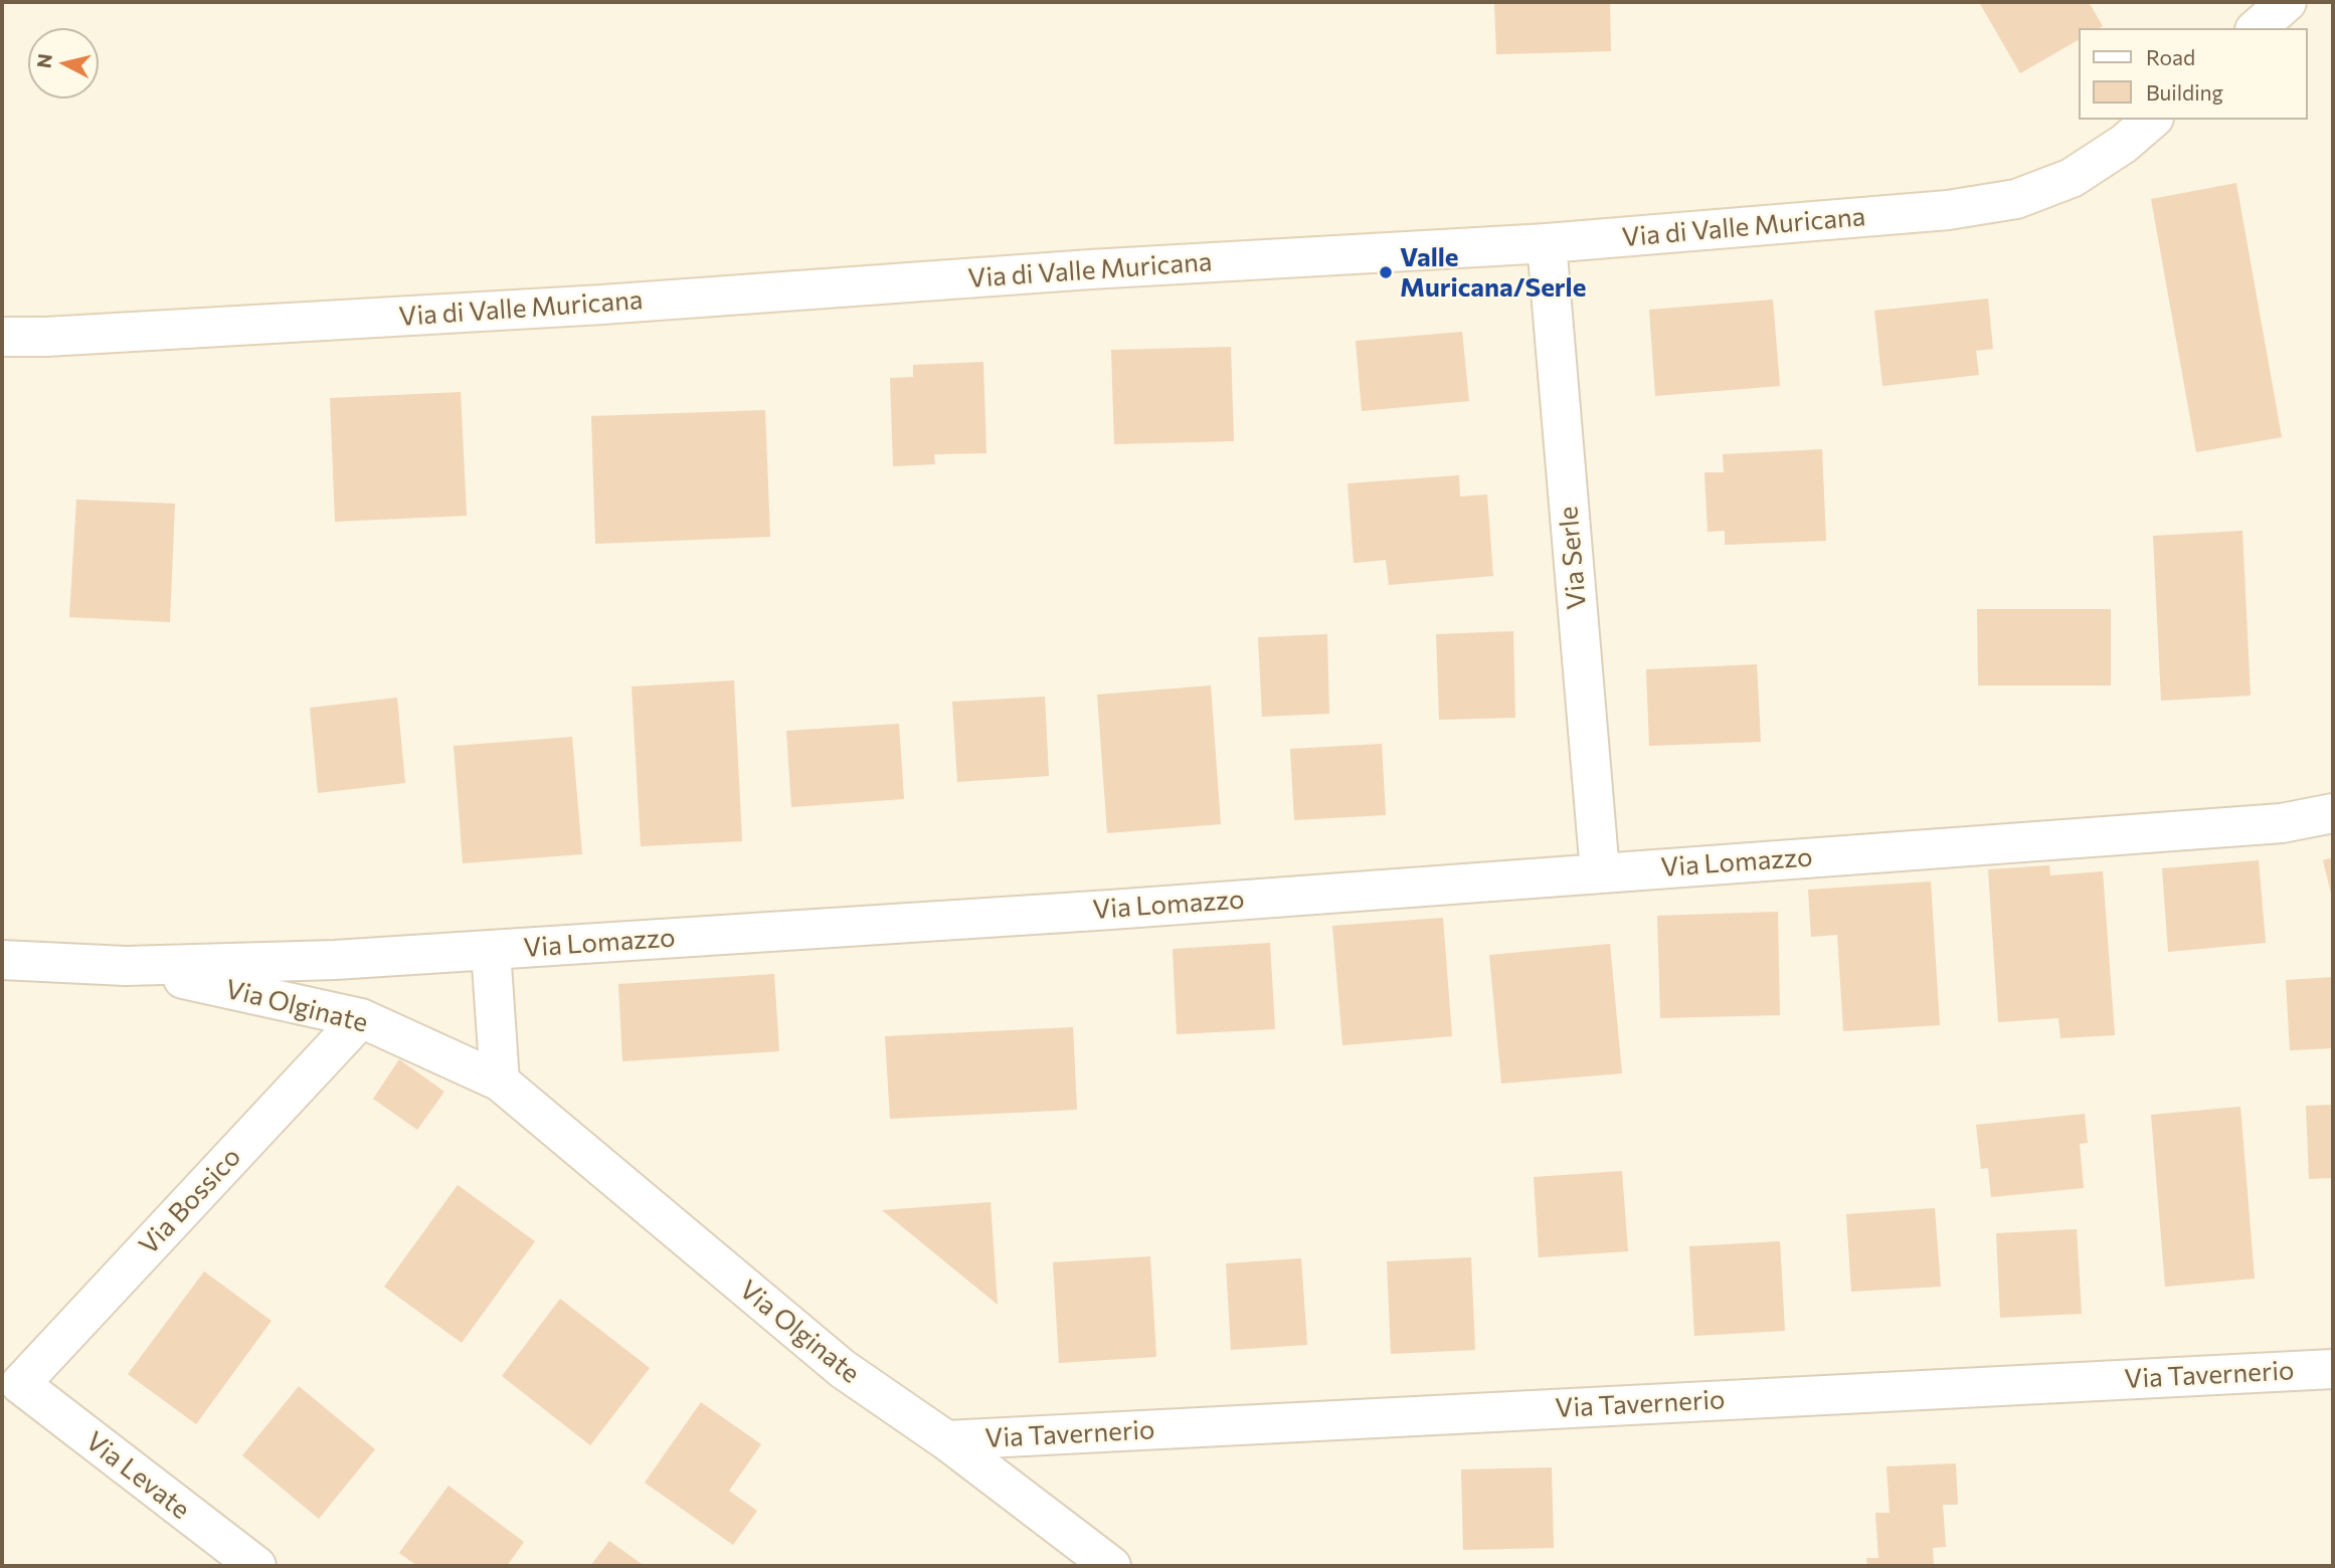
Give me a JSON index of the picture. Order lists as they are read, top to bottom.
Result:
{
  "streets": {
    "street": [
      "Via di Valle Muricana",
      "Via Serle",
      "Via Lomazzo",
      "Via Olginate",
      "Via Bossico",
      "Via Tavernerio",
      "Via Levate"
    ]
  },
  "crossings": [
    ["Via di Valle Muricana", "Via Serle"],
    ["Via Serle", "Via Lomazzo"],
    ["Via Lomazzo", "Via Olginate"],
    ["Via Olginate", "Via Bossico"],
    ["Via Olginate", "Via Tavernerio"],
    ["Via Bossico", "Via Levate"]
  ],
  "places": ["Valle Muricana/Serle"],
  "legend": ["Road", "Building"],
  "north": "left"
}
